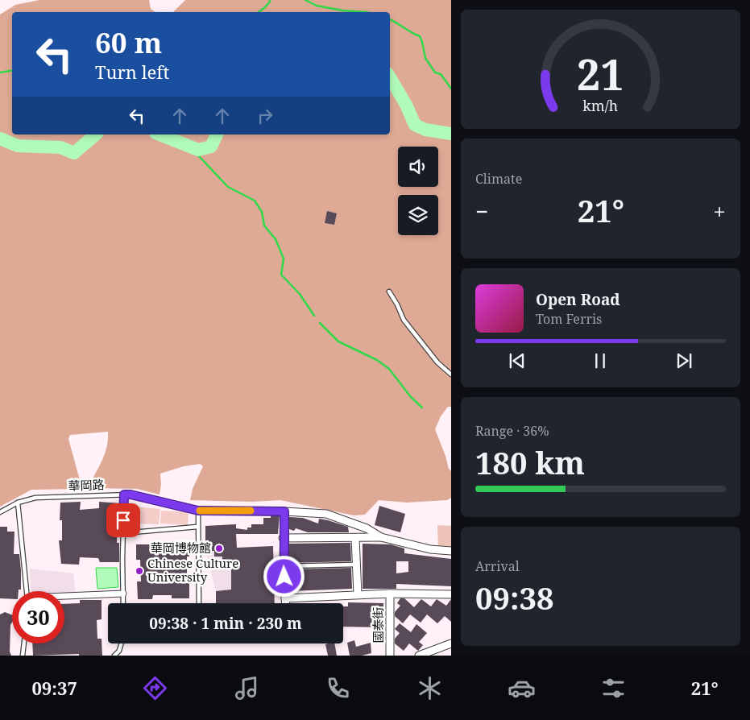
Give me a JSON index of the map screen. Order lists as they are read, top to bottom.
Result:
{
  "streets": {
    "street": ["國泰街"],
    "lane": ["華岡路"]
  },
  "places": ["華岡博物館", "Chinese Culture University"],
  "page": {
    "turn": ["60 m", "Turn left"],
    "tile": [
      "Climate",
      ["Range · 36%", "180 km"],
      ["Arrival", "09:38"]
    ],
    "heat": ["−", "21°", "+"],
    "song": ["Open Road", "Tom Ferris"],
    "limit": "30",
    "trip": "09:38 · 1 min · 230 m",
    "tabs": ["09:37", "21°"],
    "gauge": ["21", "km/h"]
  }
}
